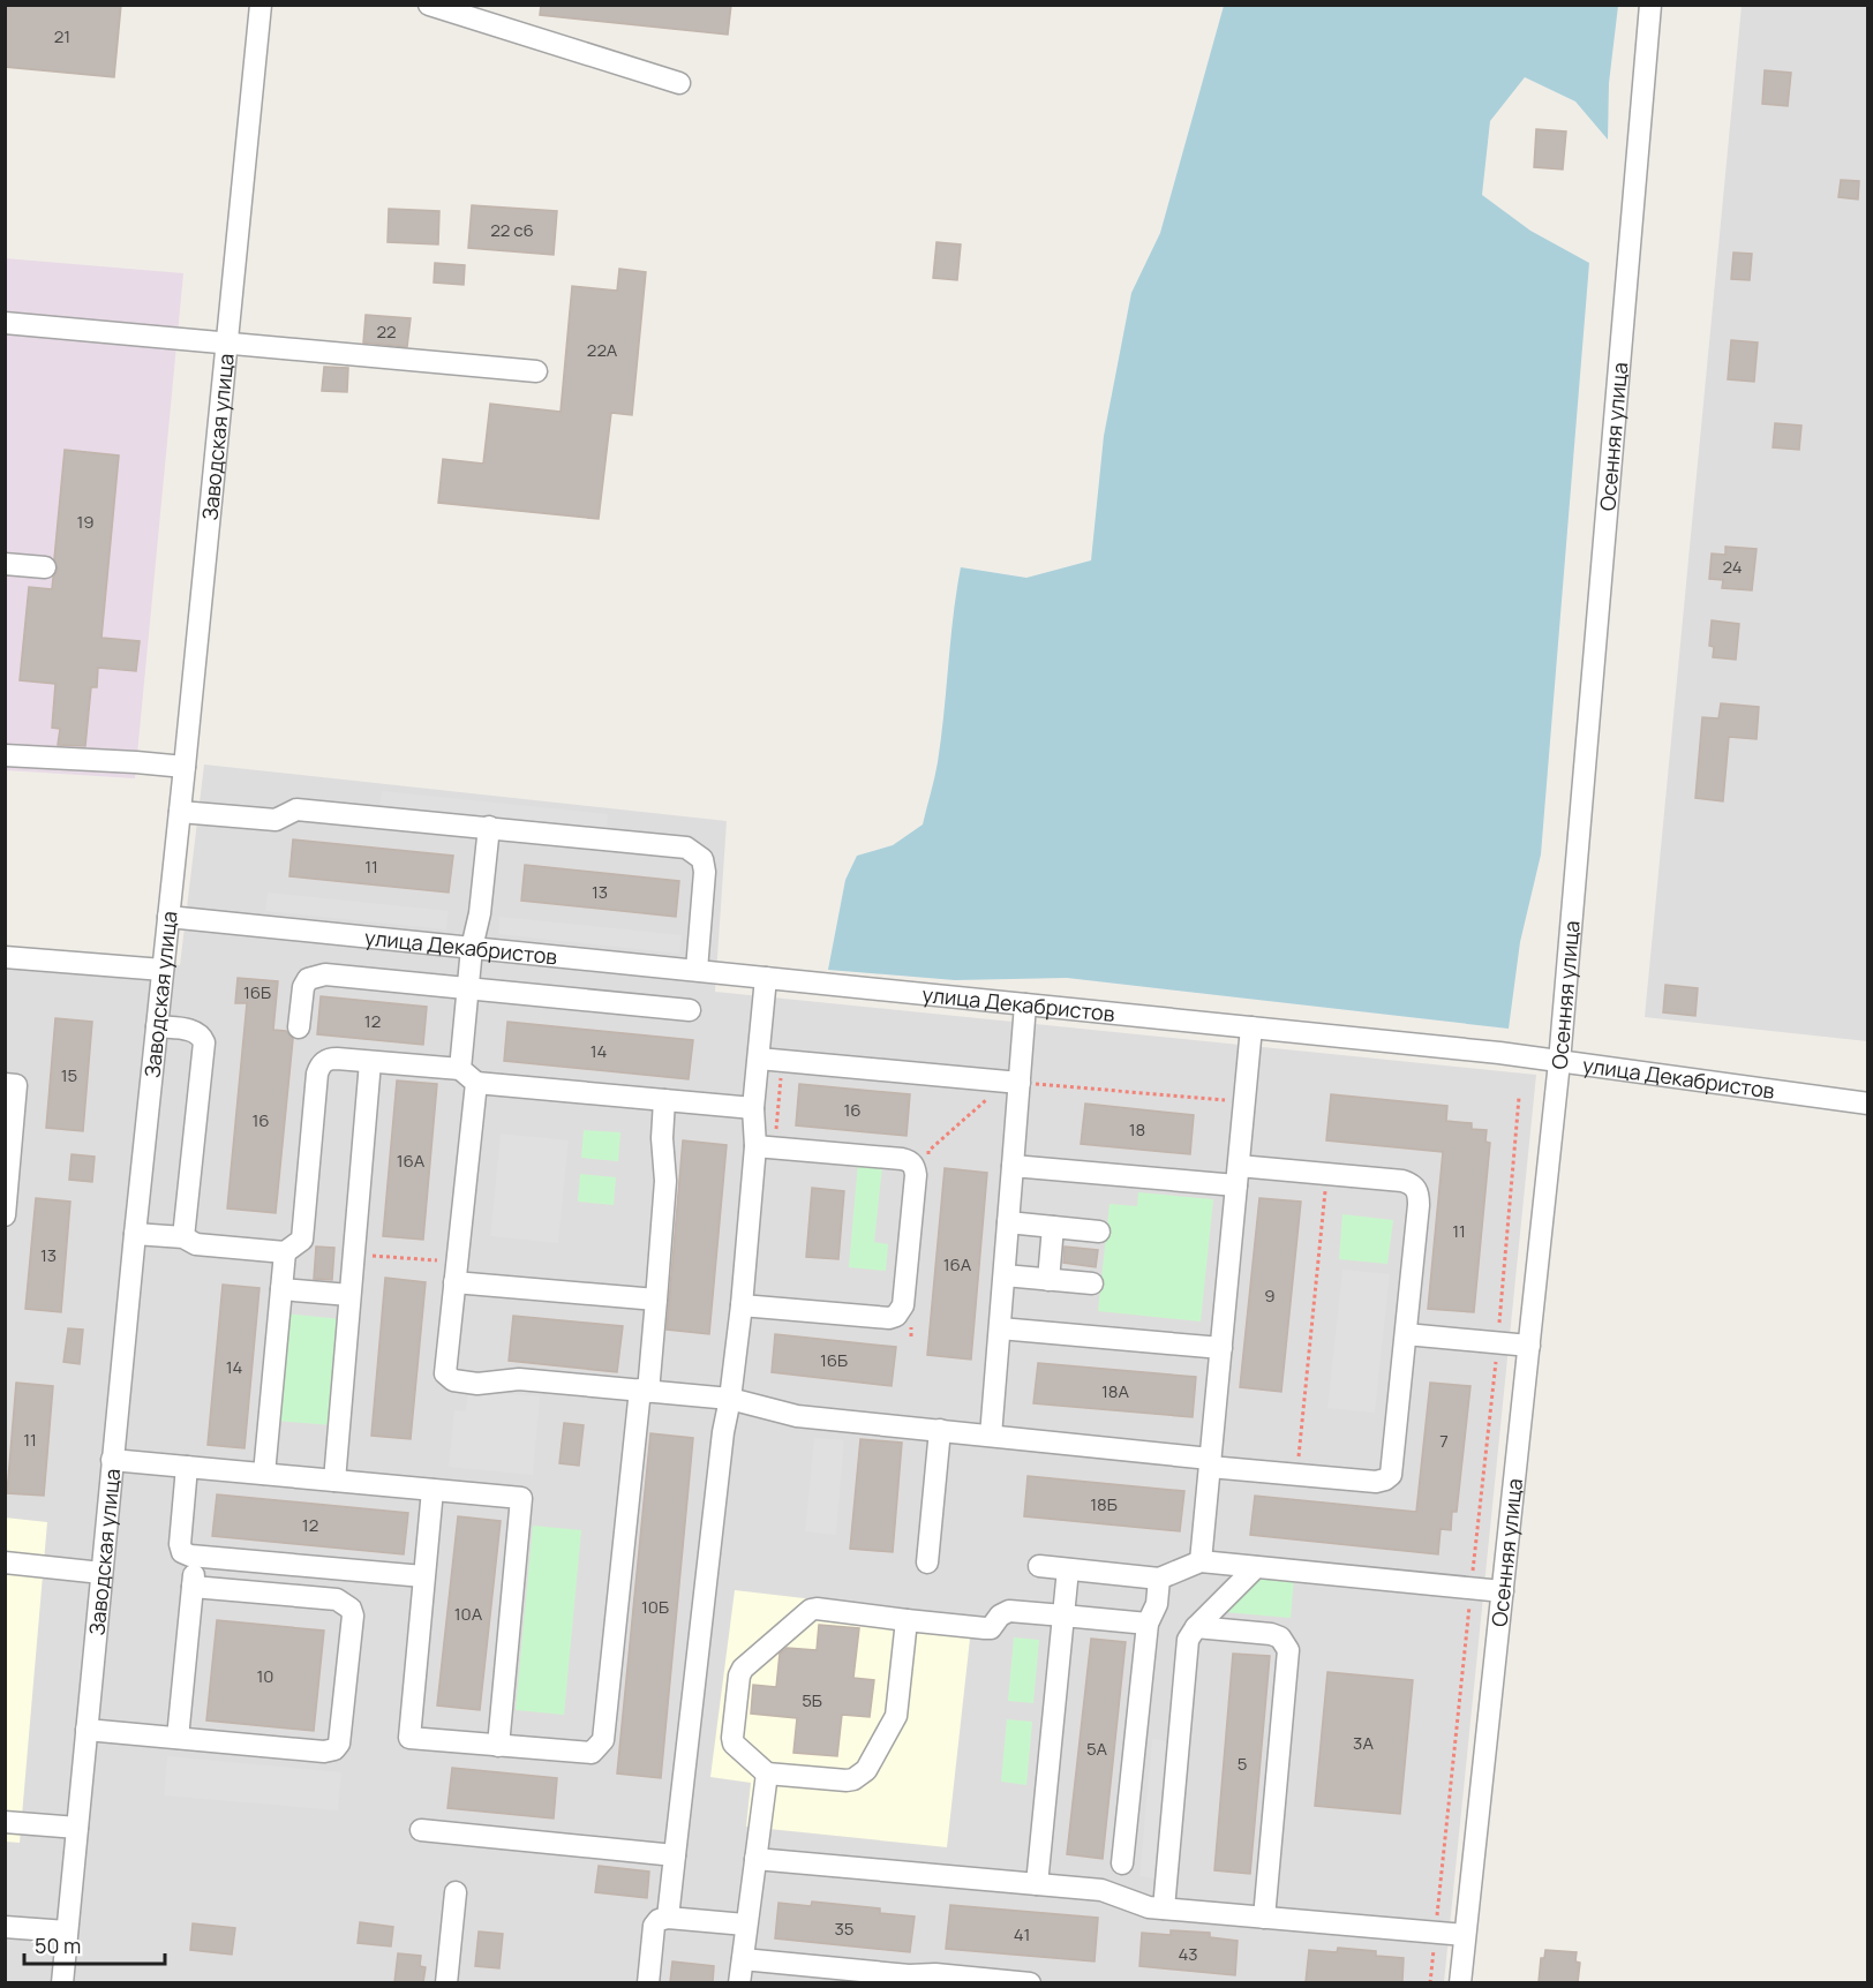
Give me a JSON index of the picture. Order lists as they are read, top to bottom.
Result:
{
  "streets": {
    "street": ["Заводская улица", "Осенняя улица", "улица Декабристов"]
  },
  "crossings": [
    ["Заводская улица", "улица Декабристов"],
    ["Осенняя улица", "улица Декабристов"]
  ],
  "house_numbers": [
    "21",
    "22 с6",
    "22",
    "22А",
    "19",
    "24",
    "11",
    "13",
    "16Б",
    "12",
    "14",
    "15",
    "16",
    "16",
    "18",
    "16А",
    "11",
    "13",
    "16А",
    "9",
    "16Б",
    "14",
    "18А",
    "11",
    "7",
    "18Б",
    "12",
    "10Б",
    "10А",
    "10",
    "5Б",
    "3А",
    "5А",
    "5",
    "35",
    "41",
    "43"
  ],
  "scale_bar": "50 m"
}
